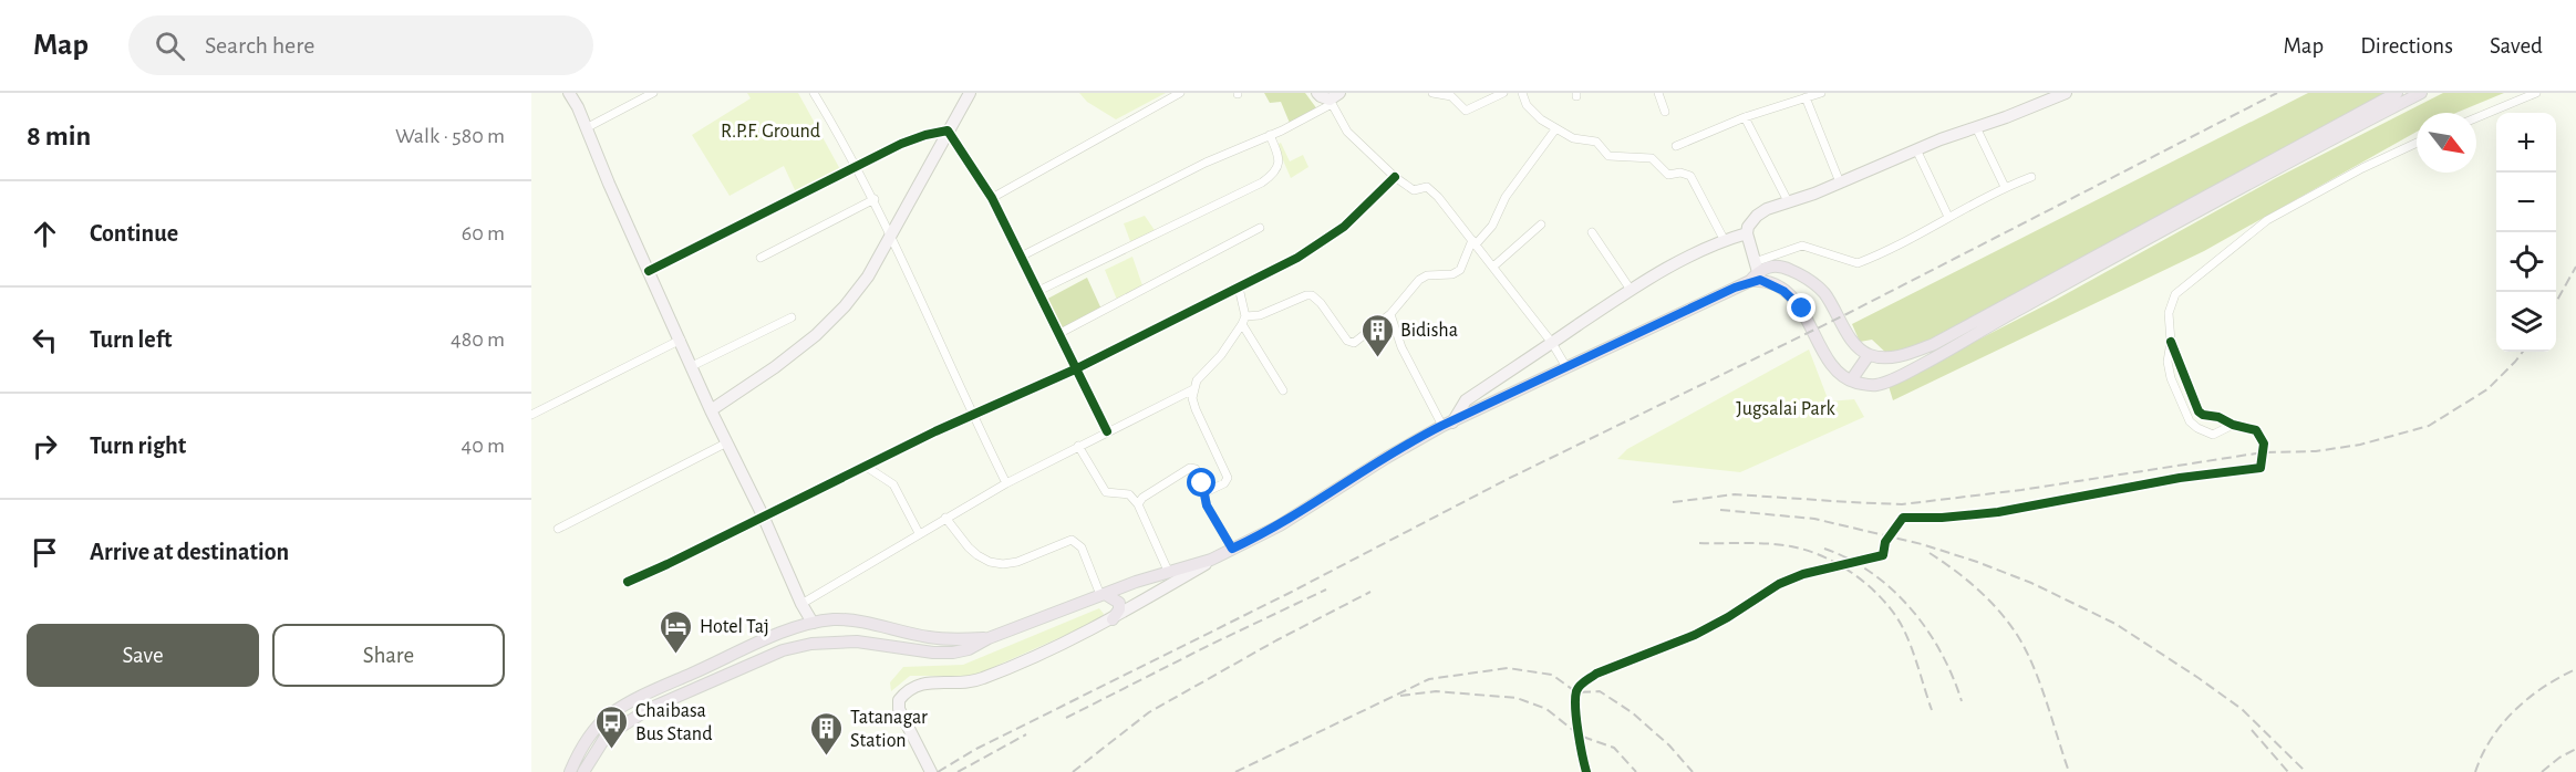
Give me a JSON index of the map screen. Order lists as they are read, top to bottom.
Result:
{
  "parks": ["R.P.F. Ground", "Jugsalai Park"],
  "places": {
    "building": ["Bidisha", "Tatanagar Station"],
    "hotel": ["Hotel Taj"],
    "bus stop": ["Chaibasa Bus Stand"]
  },
  "north": "bottom right",
  "page": {
    "header": "Map",
    "search": "Search here",
    "nav": ["Map", "Directions", "Saved"],
    "heading": ["8 min", "Walk · 580 m"],
    "map_buttons": ["+", "−"],
    "list": [
      ["Continue", "60 m"],
      ["Turn left", "480 m"],
      ["Turn right", "40 m"],
      "Arrive at destination"
    ],
    "buttons": ["Save", "Share"]
  }
}
